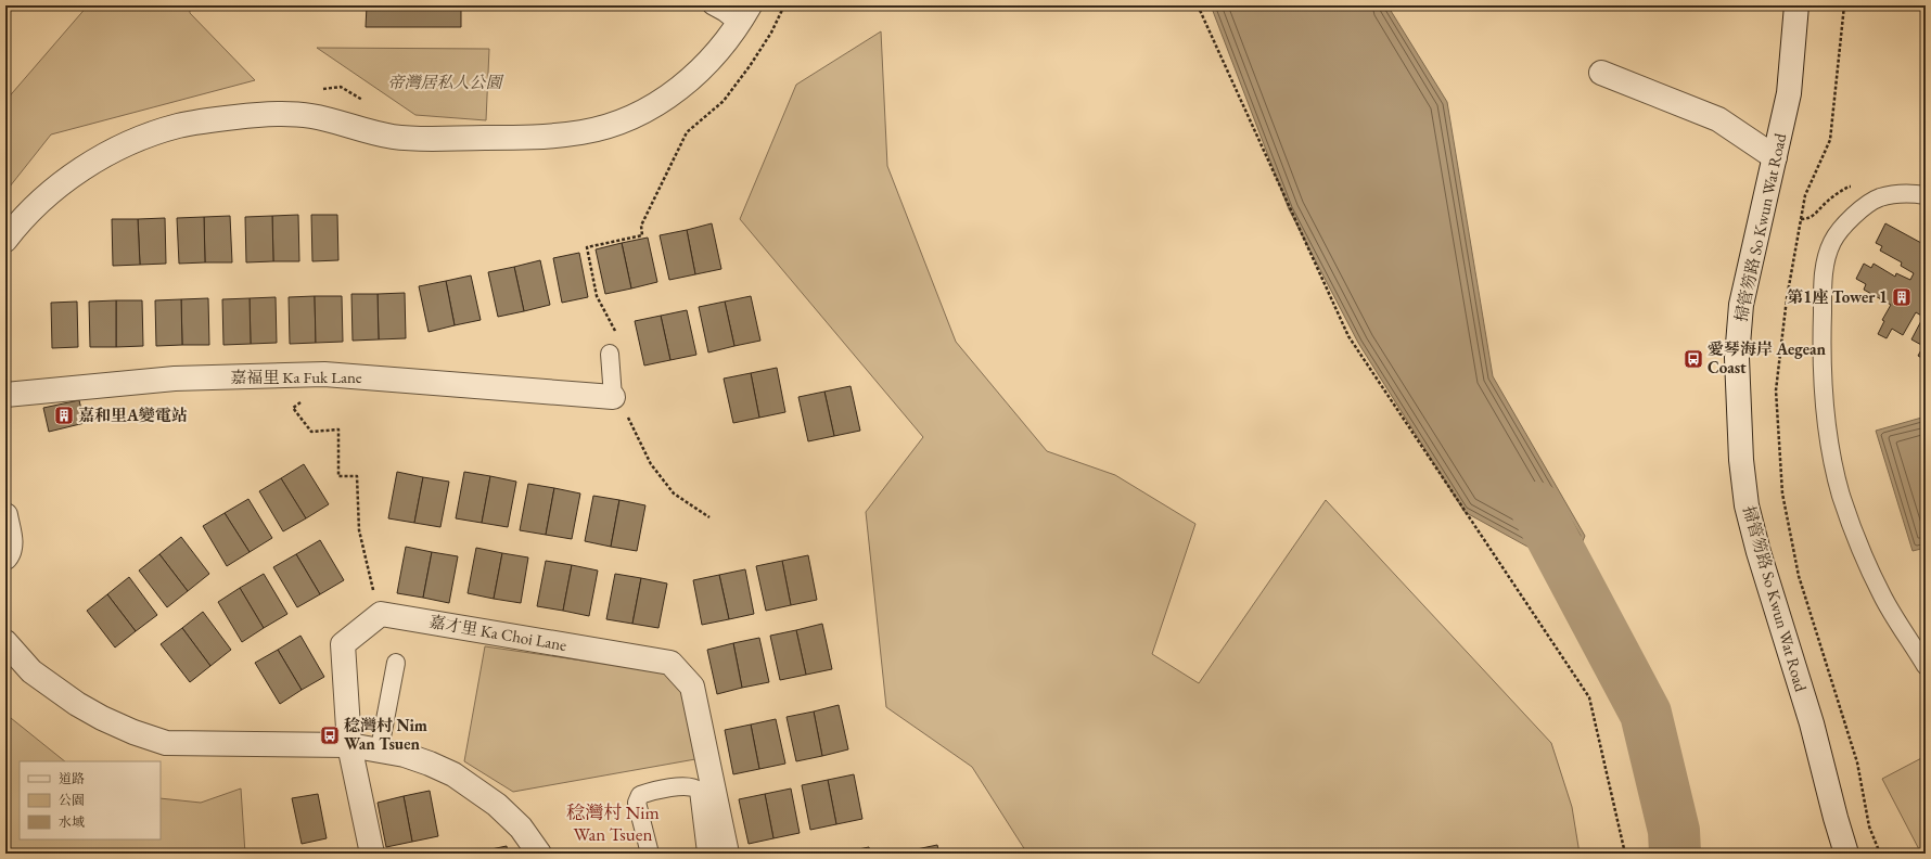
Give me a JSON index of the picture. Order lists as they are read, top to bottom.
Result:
{
  "streets": {
    "street": ["掃管笏路 So Kwun Wat Road", "嘉福里 Ka Fuk Lane", "嘉才里 Ka Choi Lane"]
  },
  "districts": ["稔灣村 Nim Wan Tsuen"],
  "parks": ["帝灣居私人公園"],
  "places": {
    "building": ["第1座 Tower 1", "嘉和里A變電站"],
    "bus stop": ["愛琴海岸 Aegean Coast", "稔灣村 Nim Wan Tsuen"]
  },
  "legend": ["道路", "公園", "水域"]
}
